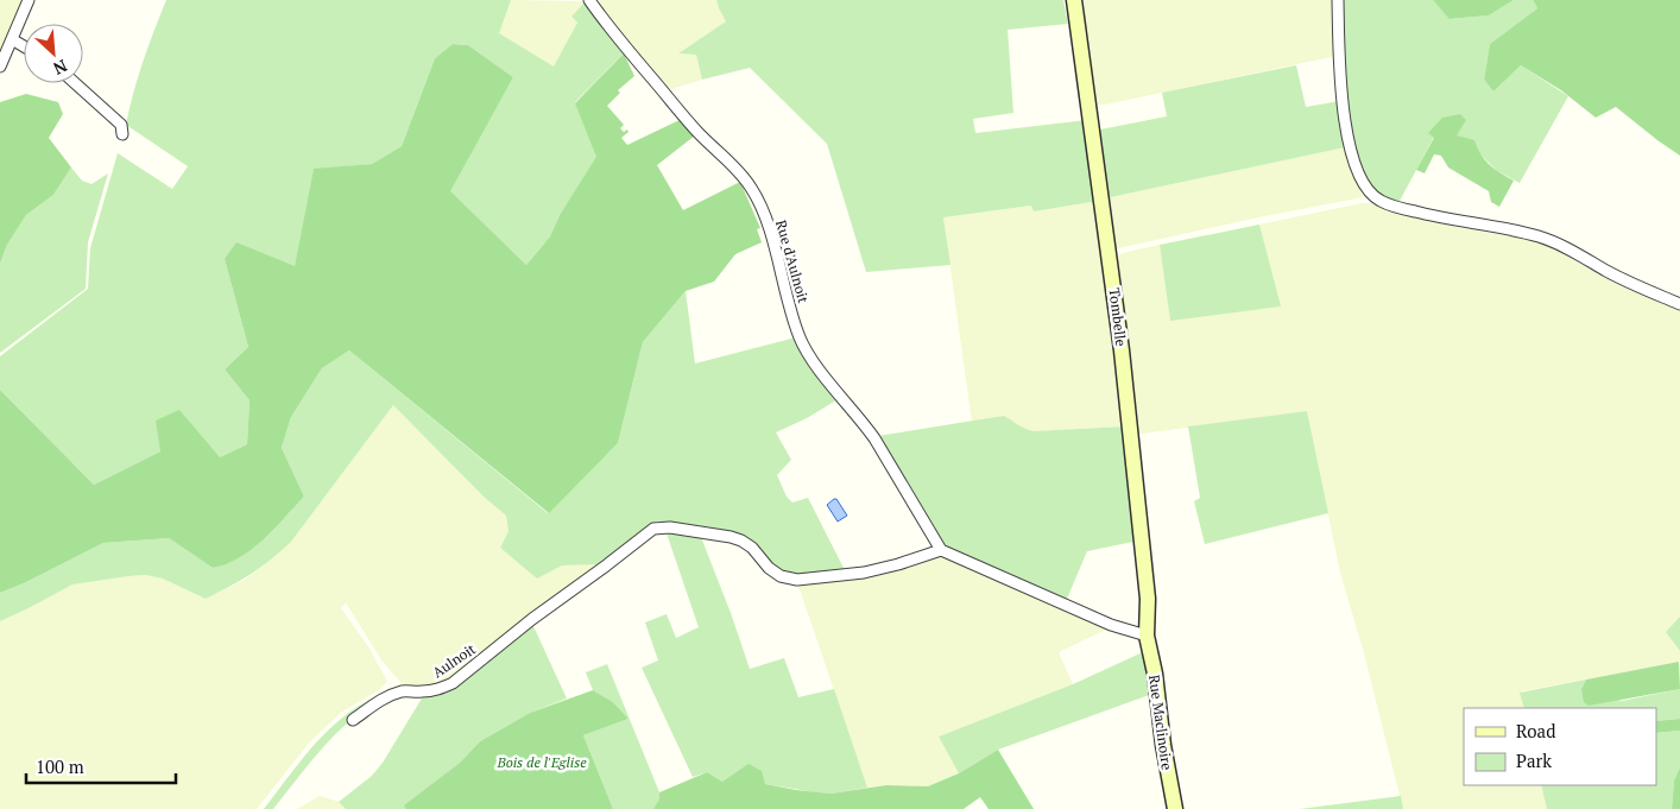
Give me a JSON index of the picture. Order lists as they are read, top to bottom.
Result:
{
  "streets": {
    "street": [
      "Rue d'Aulnoit",
      "Tombelle",
      "Aulnoit",
      "Rue Maclinoire"
    ]
  },
  "crossings": [
    ["Rue d'Aulnoit", "Aulnoit"],
    ["Tombelle", "Rue Maclinoire"]
  ],
  "parks": ["Bois de l'Eglise"],
  "legend": ["Road", "Park"],
  "scale_bar": "100 m",
  "north": "bottom right"
}
